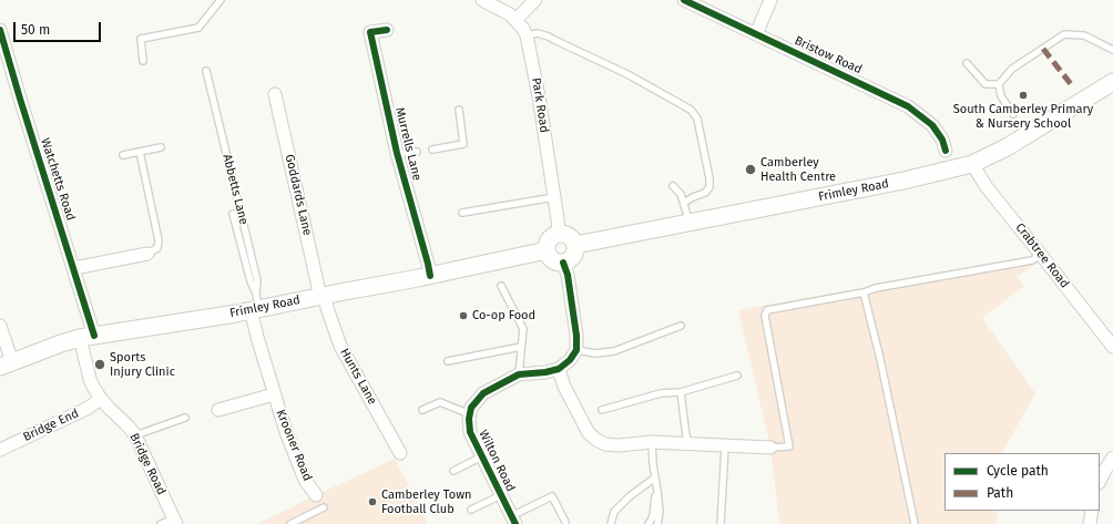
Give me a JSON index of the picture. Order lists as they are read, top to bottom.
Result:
{
  "streets": {
    "main road": ["Frimley Road"],
    "street": [
      "Bristow Road",
      "Park Road",
      "Murrells Lane",
      "Watchetts Road",
      "Goddards Lane",
      "Crabtree Road",
      "Hunts Lane",
      "Bridge End",
      "Krooner Road",
      "Wilton Road",
      "Bridge Road"
    ],
    "lane": ["Abbetts Lane"]
  },
  "crossings": [
    ["Park Road", "Frimley Road"],
    ["Murrells Lane", "Frimley Road"],
    ["Watchetts Road", "Frimley Road"],
    ["Watchetts Road", "Bridge Road"],
    ["Abbetts Lane", "Frimley Road"],
    ["Abbetts Lane", "Krooner Road"],
    ["Frimley Road", "Goddards Lane"],
    ["Frimley Road", "Crabtree Road"],
    ["Frimley Road", "Hunts Lane"],
    ["Frimley Road", "Krooner Road"],
    ["Frimley Road", "Bridge Road"],
    ["Goddards Lane", "Hunts Lane"],
    ["Bridge End", "Bridge Road"]
  ],
  "places": [
    "South Camberley Primary & Nursery School",
    "Camberley Health Centre",
    "Co-op Food",
    "Sports Injury Clinic",
    "Camberley Town Football Club"
  ],
  "legend": ["Cycle path", "Path"],
  "scale_bar": "50 m"
}
